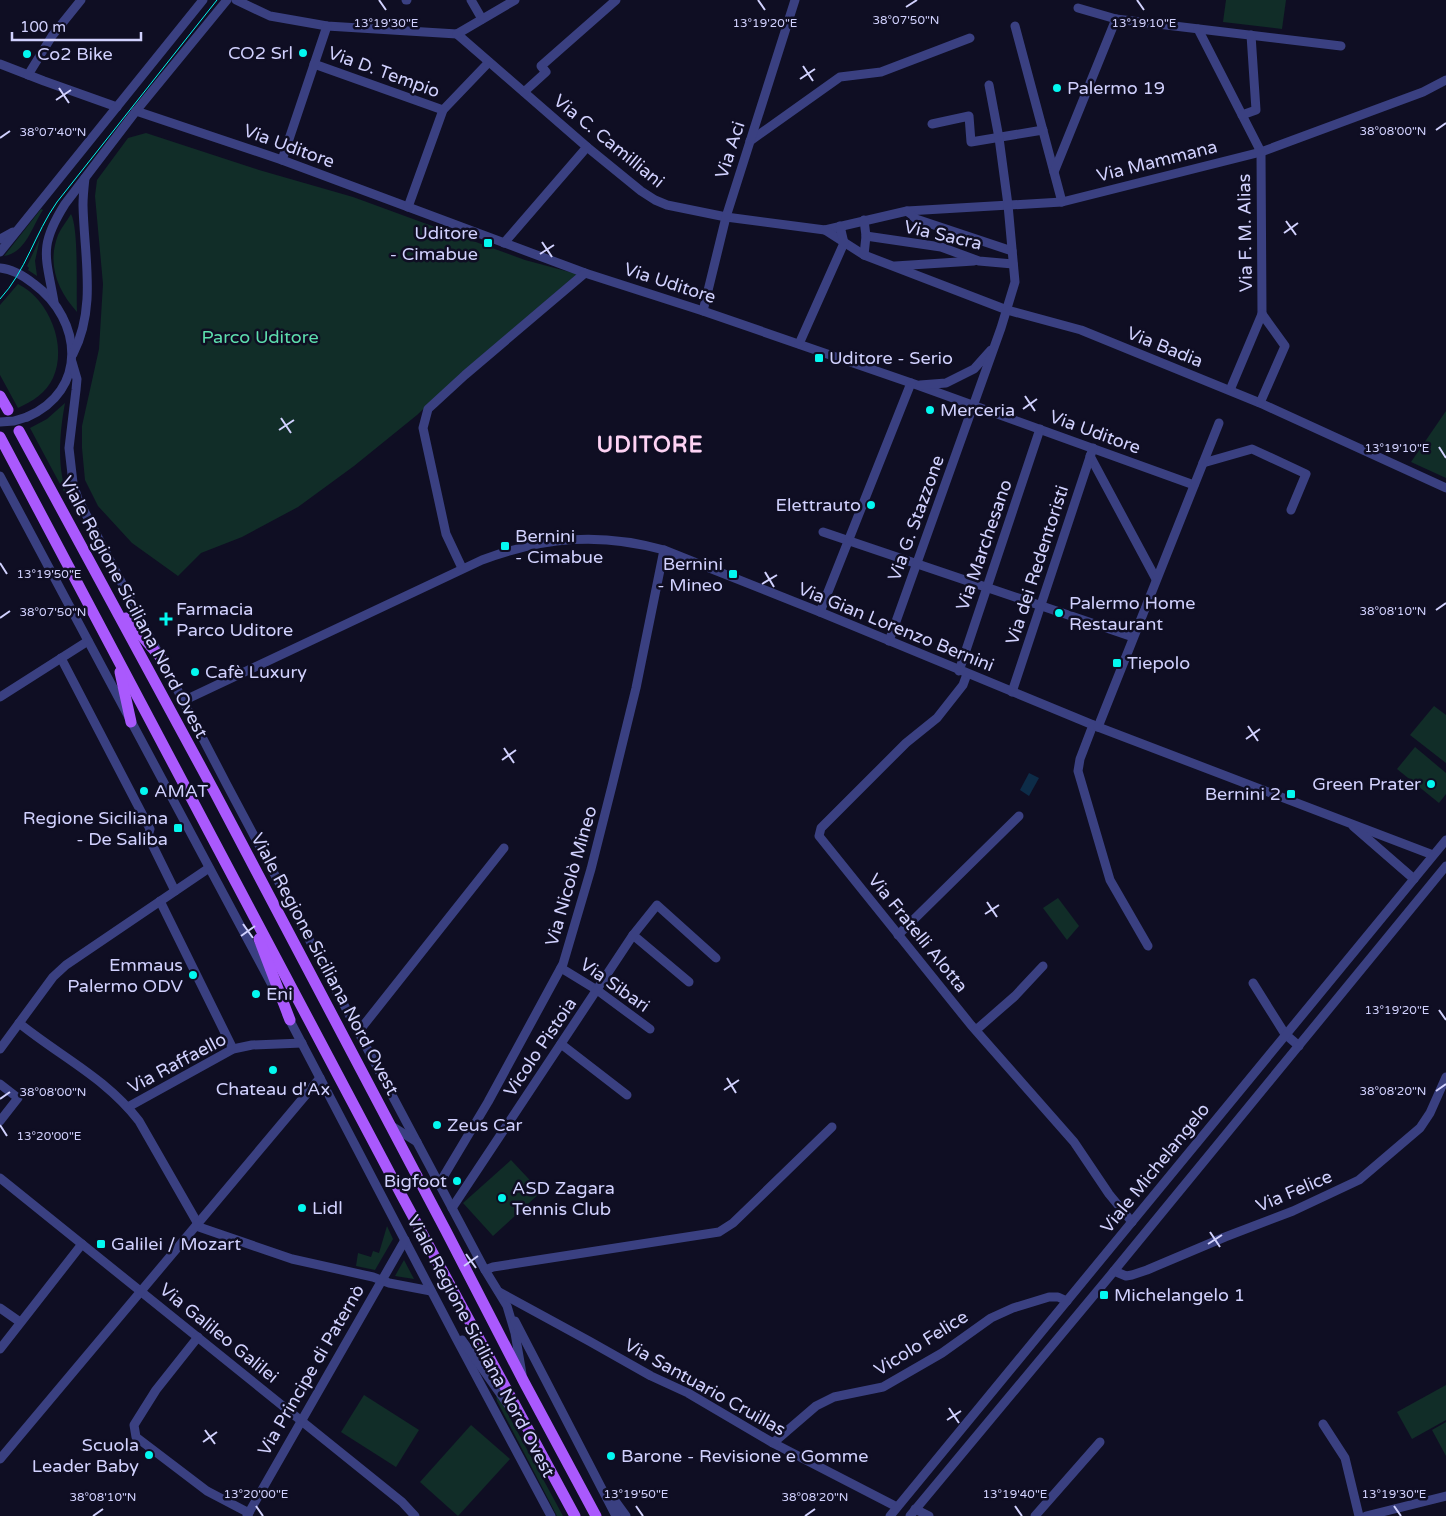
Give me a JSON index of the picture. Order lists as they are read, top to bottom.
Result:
{
  "streets": {
    "main road": ["Viale Regione Siciliana Nord Ovest"],
    "street": [
      "Via D. Tempio",
      "Via C. Camilliani",
      "Via Uditore",
      "Via Aci",
      "Via Mammana",
      "Via F. M. Alias",
      "Via Sacra",
      "Via Badia",
      "Via G. Stazzone",
      "Via Marchesano",
      "Via dei Redentoristi",
      "Via Gian Lorenzo Bernini",
      "Via Nicolò Mineo",
      "Via Fratelli Alotta",
      "Via Sibari",
      "Vicolo Pistoia",
      "Via Raffaello",
      "Viale Michelangelo",
      "Via Felice",
      "Via Galileo Galilei",
      "Vicolo Felice",
      "Via Principe di Paternò",
      "Via Santuario Cruillas"
    ]
  },
  "crossings": [
    ["Via C. Camilliani", "Via Aci"],
    ["Via C. Camilliani", "Via Mammana"],
    ["Via C. Camilliani", "Via Badia"],
    ["Via Uditore", "Via Aci"],
    ["Via Uditore", "Via G. Stazzone"],
    ["Via Uditore", "Via Marchesano"],
    ["Via Uditore", "Via dei Redentoristi"],
    ["Via Mammana", "Via F. M. Alias"],
    ["Via Mammana", "Via Badia"],
    ["Via Mammana", "Via G. Stazzone"],
    ["Via F. M. Alias", "Via Badia"],
    ["Via Sacra", "Via G. Stazzone"],
    ["Via Badia", "Via G. Stazzone"],
    ["Via G. Stazzone", "Via Gian Lorenzo Bernini"],
    ["Via Marchesano", "Via Gian Lorenzo Bernini"],
    ["Via Marchesano", "Via Fratelli Alotta"],
    ["Via dei Redentoristi", "Via Gian Lorenzo Bernini"],
    ["Viale Regione Siciliana Nord Ovest", "Via Gian Lorenzo Bernini"],
    ["Viale Regione Siciliana Nord Ovest", "Via Nicolò Mineo"],
    ["Viale Regione Siciliana Nord Ovest", "Vicolo Pistoia"],
    ["Viale Regione Siciliana Nord Ovest", "Via Raffaello"],
    ["Viale Regione Siciliana Nord Ovest", "Via Principe di Paternò"],
    ["Viale Regione Siciliana Nord Ovest", "Via Santuario Cruillas"],
    ["Via Gian Lorenzo Bernini", "Via Nicolò Mineo"],
    ["Via Gian Lorenzo Bernini", "Via Fratelli Alotta"],
    ["Via Gian Lorenzo Bernini", "Viale Michelangelo"],
    ["Via Nicolò Mineo", "Via Sibari"],
    ["Via Fratelli Alotta", "Viale Michelangelo"],
    ["Via Sibari", "Vicolo Pistoia"],
    ["Viale Michelangelo", "Via Felice"],
    ["Viale Michelangelo", "Vicolo Felice"],
    ["Viale Michelangelo", "Via Santuario Cruillas"],
    ["Via Galileo Galilei", "Via Principe di Paternò"],
    ["Vicolo Felice", "Via Santuario Cruillas"]
  ],
  "districts": ["UDITORE"],
  "parks": ["Parco Uditore"],
  "places": {
    "other": [
      "CO2 Srl",
      "Co2 Bike",
      "Palermo 19",
      "Merceria",
      "Elettrauto",
      "Palermo Home Restaurant",
      "Cafè Luxury",
      "Green Prater",
      "AMAT",
      "Emmaus Palermo ODV",
      "Eni",
      "Chateau d'Ax",
      "Zeus Car",
      "Bigfoot",
      "ASD Zagara Tennis Club",
      "Lidl",
      "Scuola Leader Baby",
      "Barone - Revisione e Gomme"
    ],
    "transit": [
      "Uditore - Cimabue",
      "Uditore - Serio",
      "Bernini - Cimabue",
      "Bernini - Mineo",
      "Tiepolo",
      "Bernini 2",
      "Regione Siciliana - De Saliba",
      "Galilei / Mozart",
      "Michelangelo 1"
    ],
    "health": ["Farmacia Parco Uditore"]
  },
  "scale_bar": "100 m",
  "coordinates": [
    "38°07'50\"N",
    "13°19'30\"E",
    "13°19'20\"E",
    "13°19'10\"E",
    "38°08'00\"N",
    "38°07'40\"N",
    "13°19'50\"E",
    "38°08'10\"N",
    "38°08'20\"N",
    "13°20'00\"E",
    "13°19'40\"E"
  ]
}
